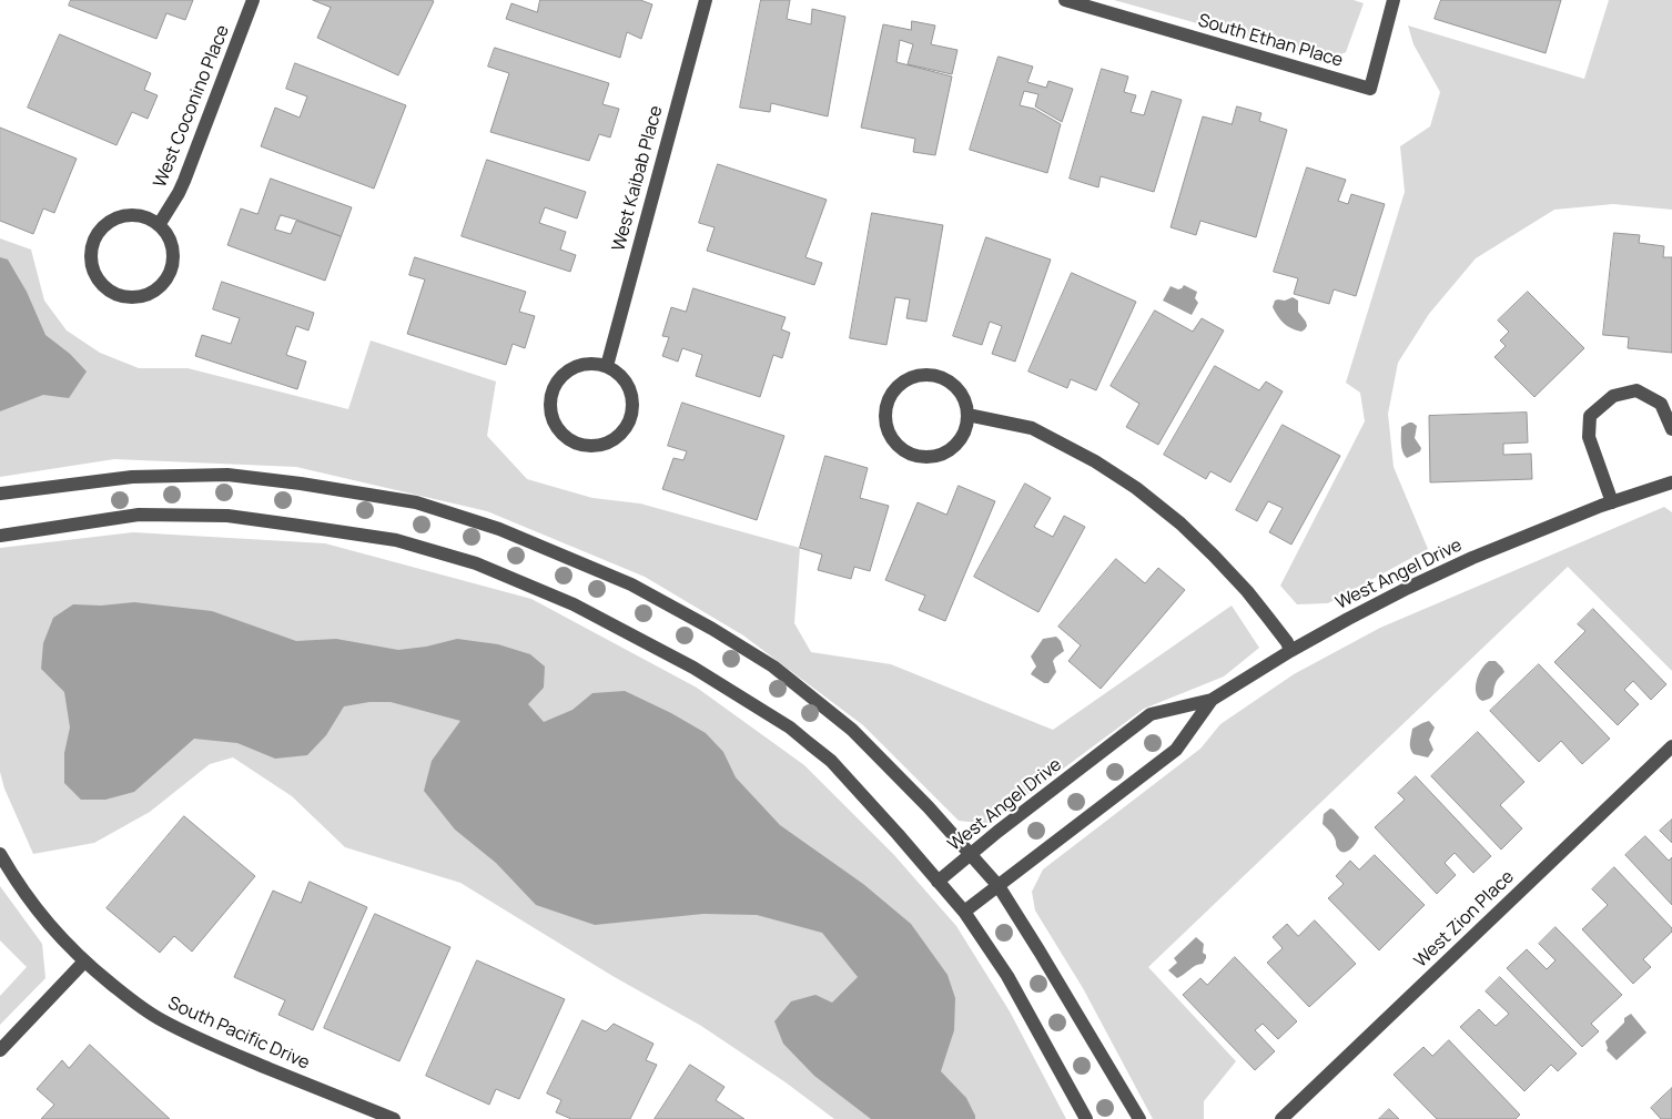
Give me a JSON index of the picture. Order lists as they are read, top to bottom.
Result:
{
  "streets": {
    "street": [
      "South Ethan Place",
      "West Coconino Place",
      "West Kaibab Place",
      "West Angel Drive",
      "West Zion Place",
      "South Pacific Drive"
    ]
  }
}
